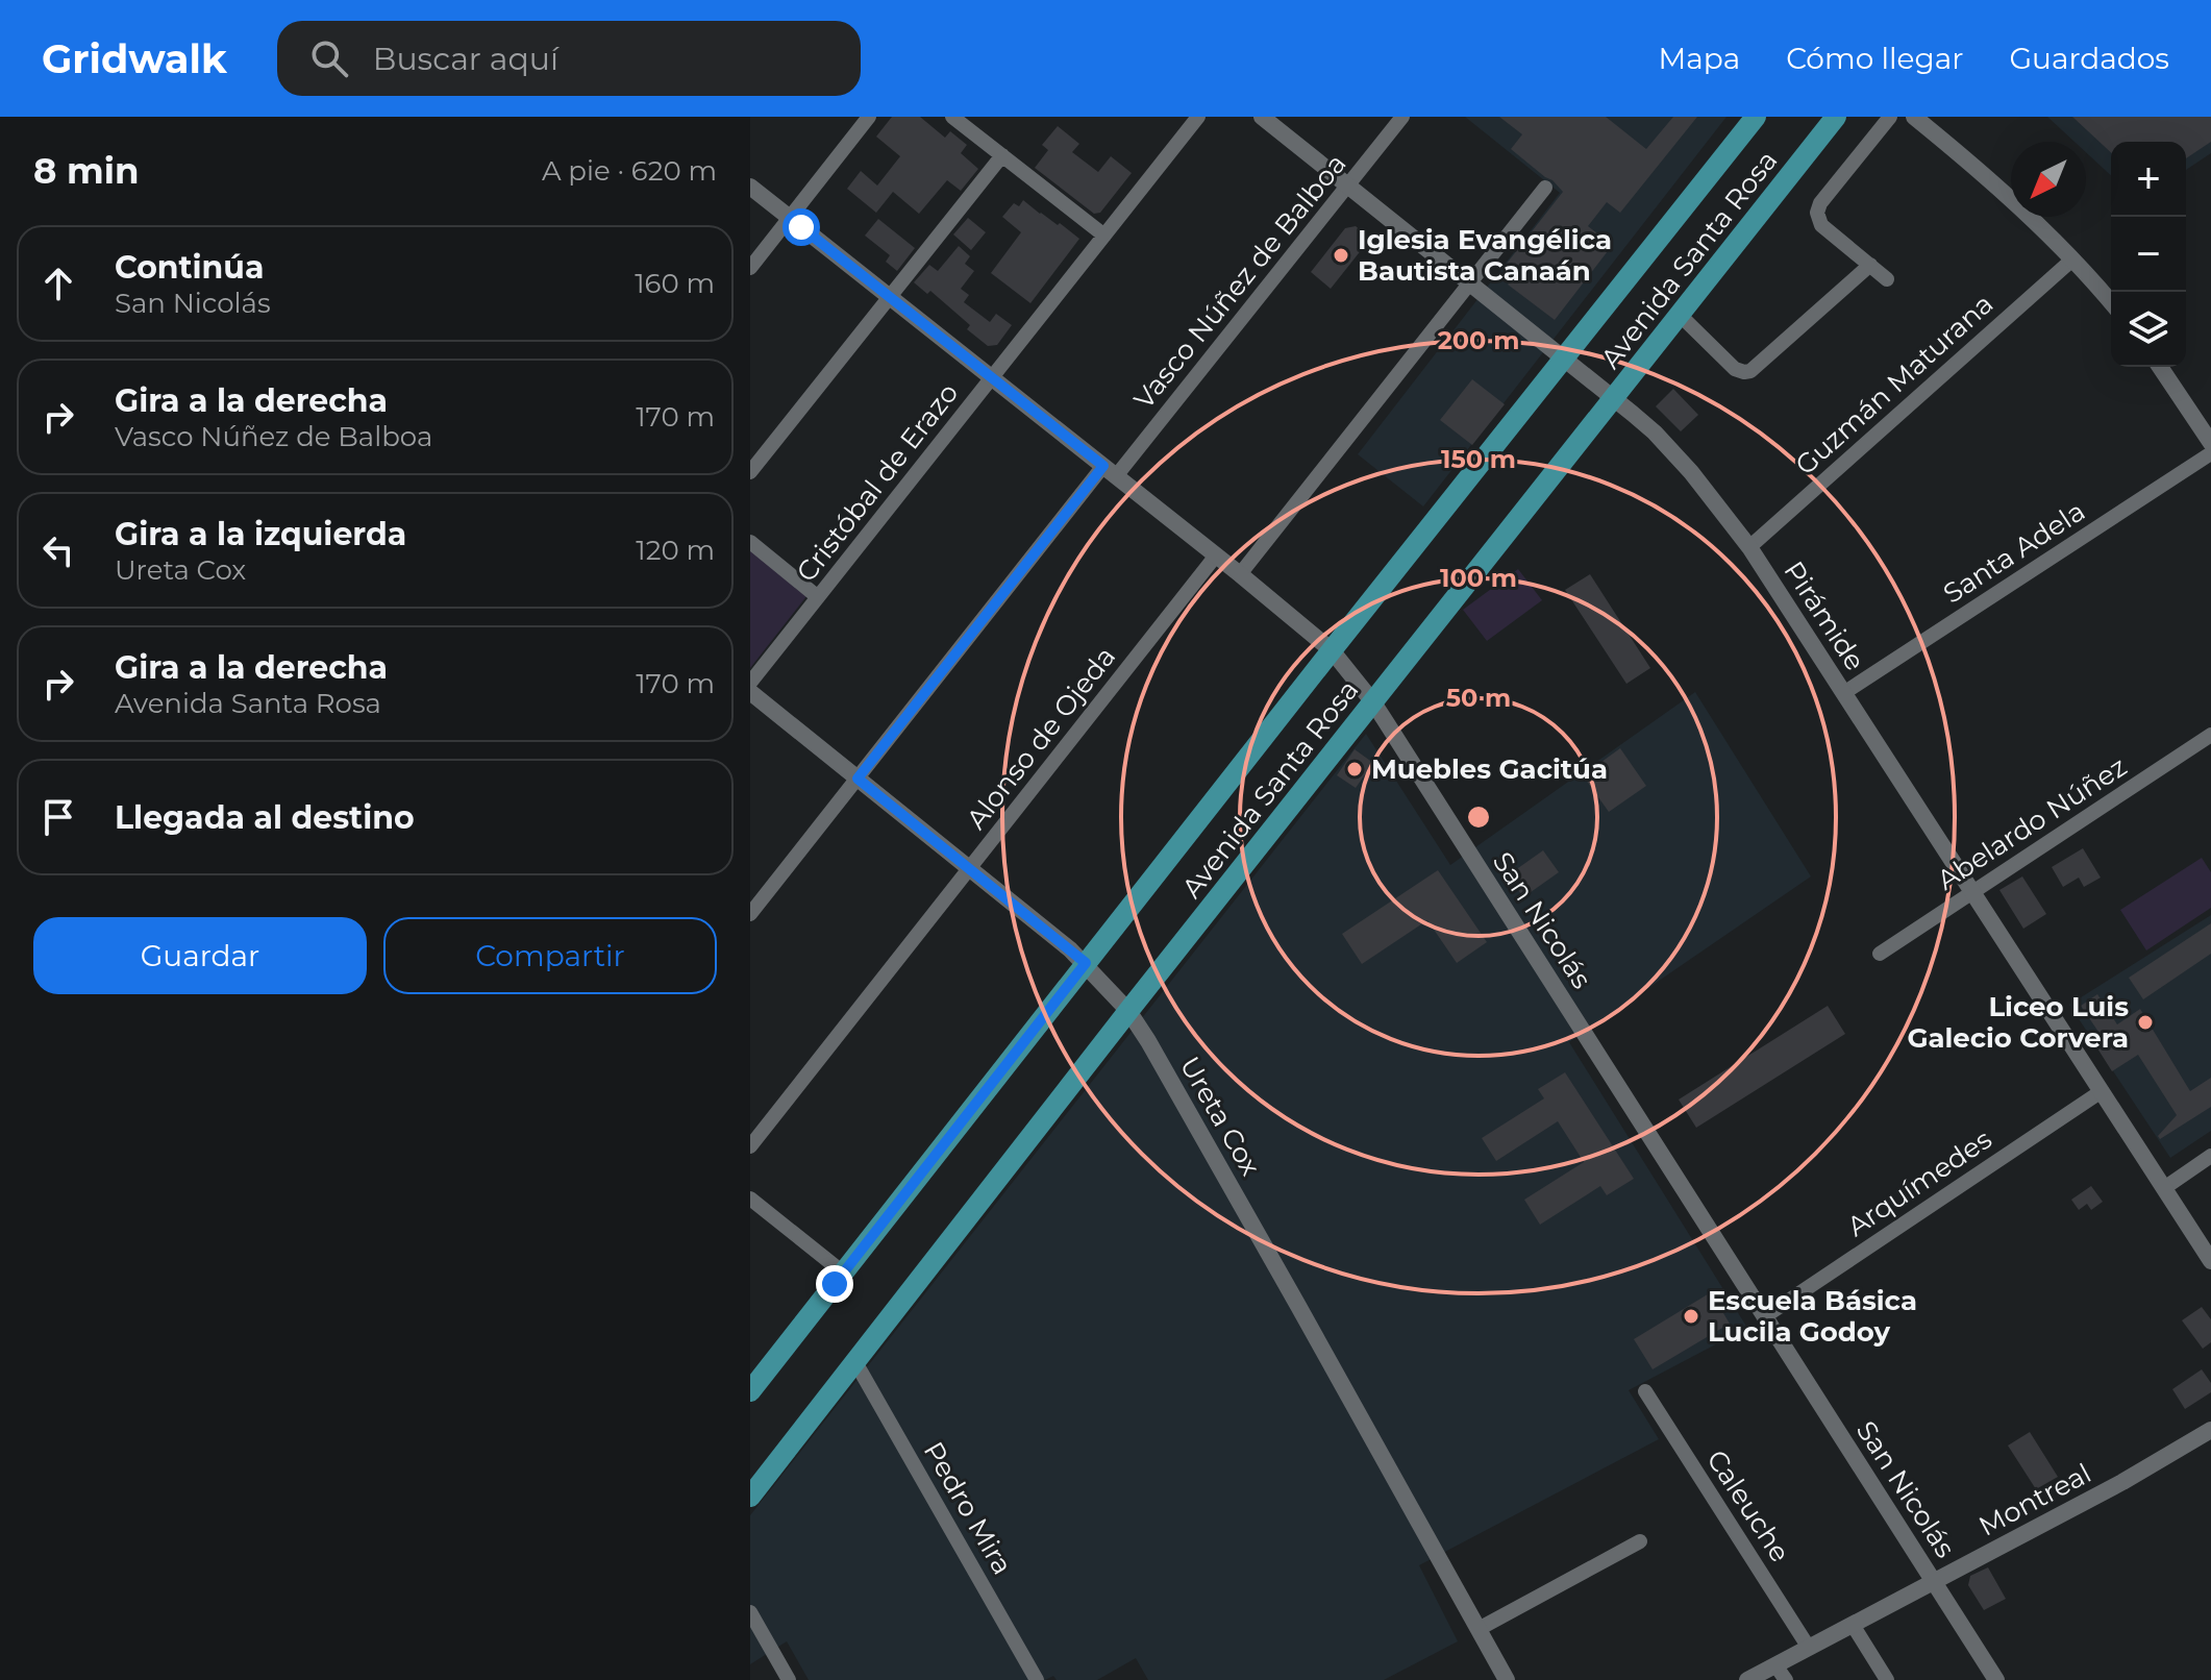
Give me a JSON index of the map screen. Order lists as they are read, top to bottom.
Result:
{
  "streets": {
    "main road": ["Avenida Santa Rosa"],
    "street": [
      "Vasco Núñez de Balboa",
      "Guzmán Maturana",
      "Cristóbal de Erazo",
      "Santa Adela",
      "Pirámide",
      "Alonso de Ojeda",
      "Abelardo Núñez",
      "San Nicolás",
      "Ureta Cox",
      "Arquímedes",
      "Montreal",
      "Caleuche",
      "Pedro Mira"
    ]
  },
  "crossings": [
    ["Avenida Santa Rosa", "Pirámide"],
    ["Avenida Santa Rosa", "San Nicolás"],
    ["Avenida Santa Rosa", "Ureta Cox"],
    ["Avenida Santa Rosa", "Pedro Mira"],
    ["Vasco Núñez de Balboa", "Pirámide"],
    ["Vasco Núñez de Balboa", "San Nicolás"],
    ["Vasco Núñez de Balboa", "Ureta Cox"],
    ["Guzmán Maturana", "Pirámide"],
    ["Cristóbal de Erazo", "San Nicolás"],
    ["Santa Adela", "Pirámide"],
    ["Pirámide", "Abelardo Núñez"],
    ["Pirámide", "Arquímedes"],
    ["Alonso de Ojeda", "San Nicolás"],
    ["Alonso de Ojeda", "Ureta Cox"],
    ["San Nicolás", "Arquímedes"],
    ["San Nicolás", "Montreal"],
    ["Montreal", "Caleuche"]
  ],
  "places": [
    "Iglesia Evangélica Bautista Canaán",
    "Muebles Gacitúa",
    "Liceo Luis Galecio Corvera",
    "Escuela Básica Lucila Godoy"
  ],
  "north": "bottom left",
  "page": {
    "header": "Gridwalk",
    "search": "Buscar aquí",
    "nav": ["Mapa", "Cómo llegar", "Guardados"],
    "heading": ["8 min", "A pie · 620 m"],
    "map_buttons": ["+", "−"],
    "list": [
      ["Continúa", "San Nicolás", "160 m"],
      ["Gira a la derecha", "Vasco Núñez de Balboa", "170 m"],
      ["Gira a la izquierda", "Ureta Cox", "120 m"],
      ["Gira a la derecha", "Avenida Santa Rosa", "170 m"],
      "Llegada al destino"
    ],
    "buttons": ["Guardar", "Compartir"]
  },
  "rings": [
    "200 m",
    "150 m",
    "100 m",
    "50 m"
  ]
}
